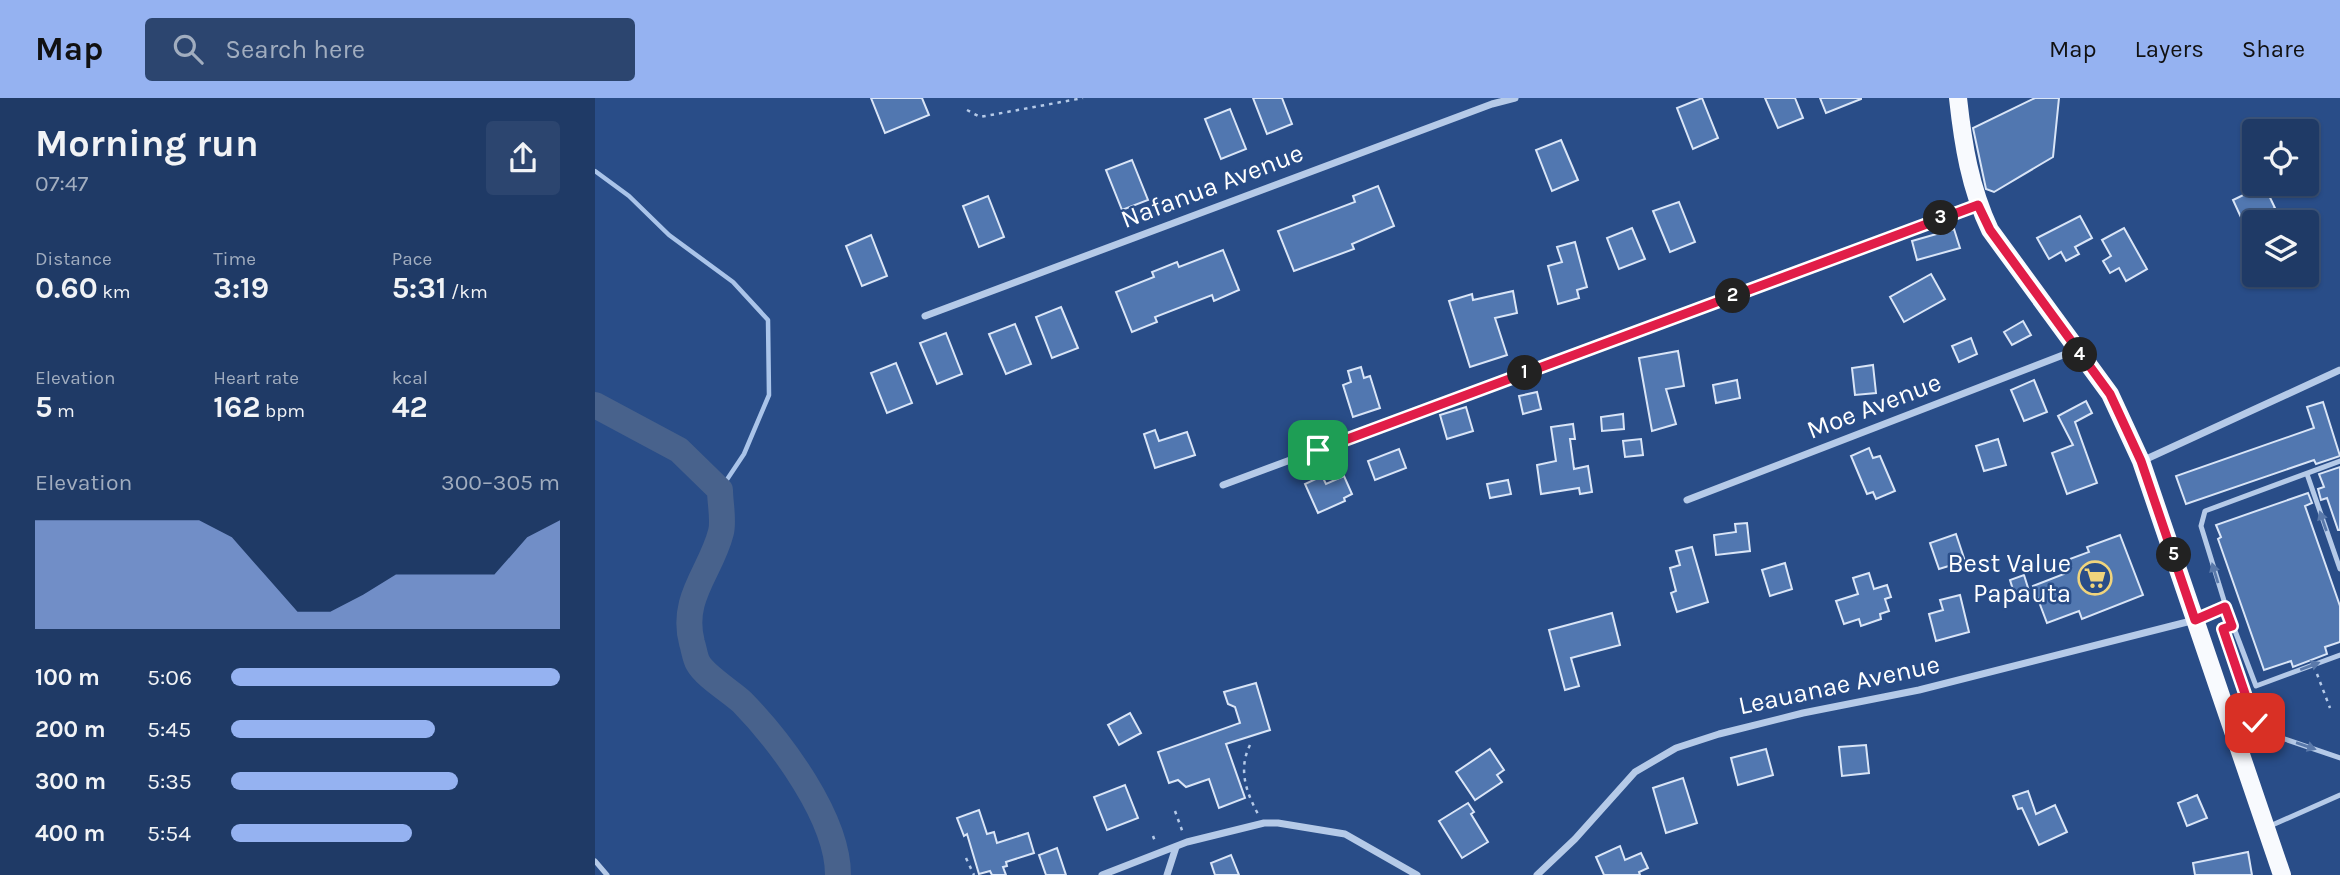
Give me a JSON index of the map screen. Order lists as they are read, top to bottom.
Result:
{
  "streets": {
    "street": ["Nafanua Avenue", "Moe Avenue", "Leauanae Avenue"]
  },
  "places": {
    "supermarket": ["Best Value Papauta"]
  },
  "page": {
    "header": "Map",
    "search": "Search here",
    "nav": ["Map", "Layers", "Share"],
    "heading": ["Morning run", "07:47"],
    "pins": [
      "3",
      "2",
      "4",
      "1",
      "5"
    ],
    "stats": [
      ["Distance", "0.60 km"],
      ["Time", "3:19"],
      ["Pace", "5:31 /km"],
      ["Elevation", "5 m"],
      ["Heart rate", "162 bpm"],
      ["kcal", "42"]
    ],
    "chart": ["Elevation", "300–305 m"],
    "list": [
      {
        "name": "100 m",
        "note": "5:06"
      },
      {
        "name": "200 m",
        "note": "5:45"
      },
      {
        "name": "300 m",
        "note": "5:35"
      },
      {
        "name": "400 m",
        "note": "5:54"
      }
    ]
  }
}
